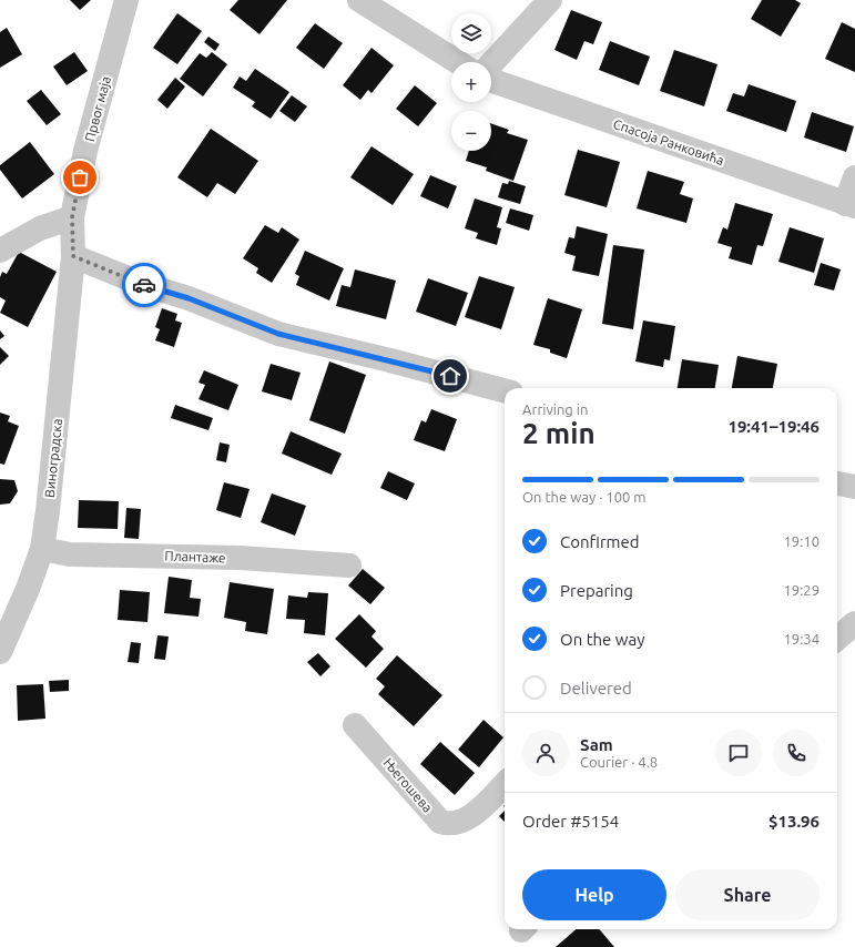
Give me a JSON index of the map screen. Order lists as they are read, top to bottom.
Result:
{
  "streets": {
    "street": [
      "Првог маја",
      "Спасоја Ранковића",
      "Виноградска",
      "Плантаже",
      "Његошева"
    ]
  },
  "crossings": [
    ["Првог маја", "Виноградска"],
    ["Виноградска", "Плантаже"]
  ],
  "page": {
    "map_buttons": ["+", "−"],
    "heading": ["2 min", "Arriving in", "19:41–19:46"],
    "panel": [
      "Sam",
      "Courier · 4.8",
      "Order #5154",
      "$13.96"
    ],
    "bar": "On the way · 100 m",
    "list": [
      ["Confirmed", "19:10"],
      ["Preparing", "19:29"],
      ["On the way", "19:34"],
      "Delivered"
    ],
    "buttons": ["Help", "Share"]
  }
}
